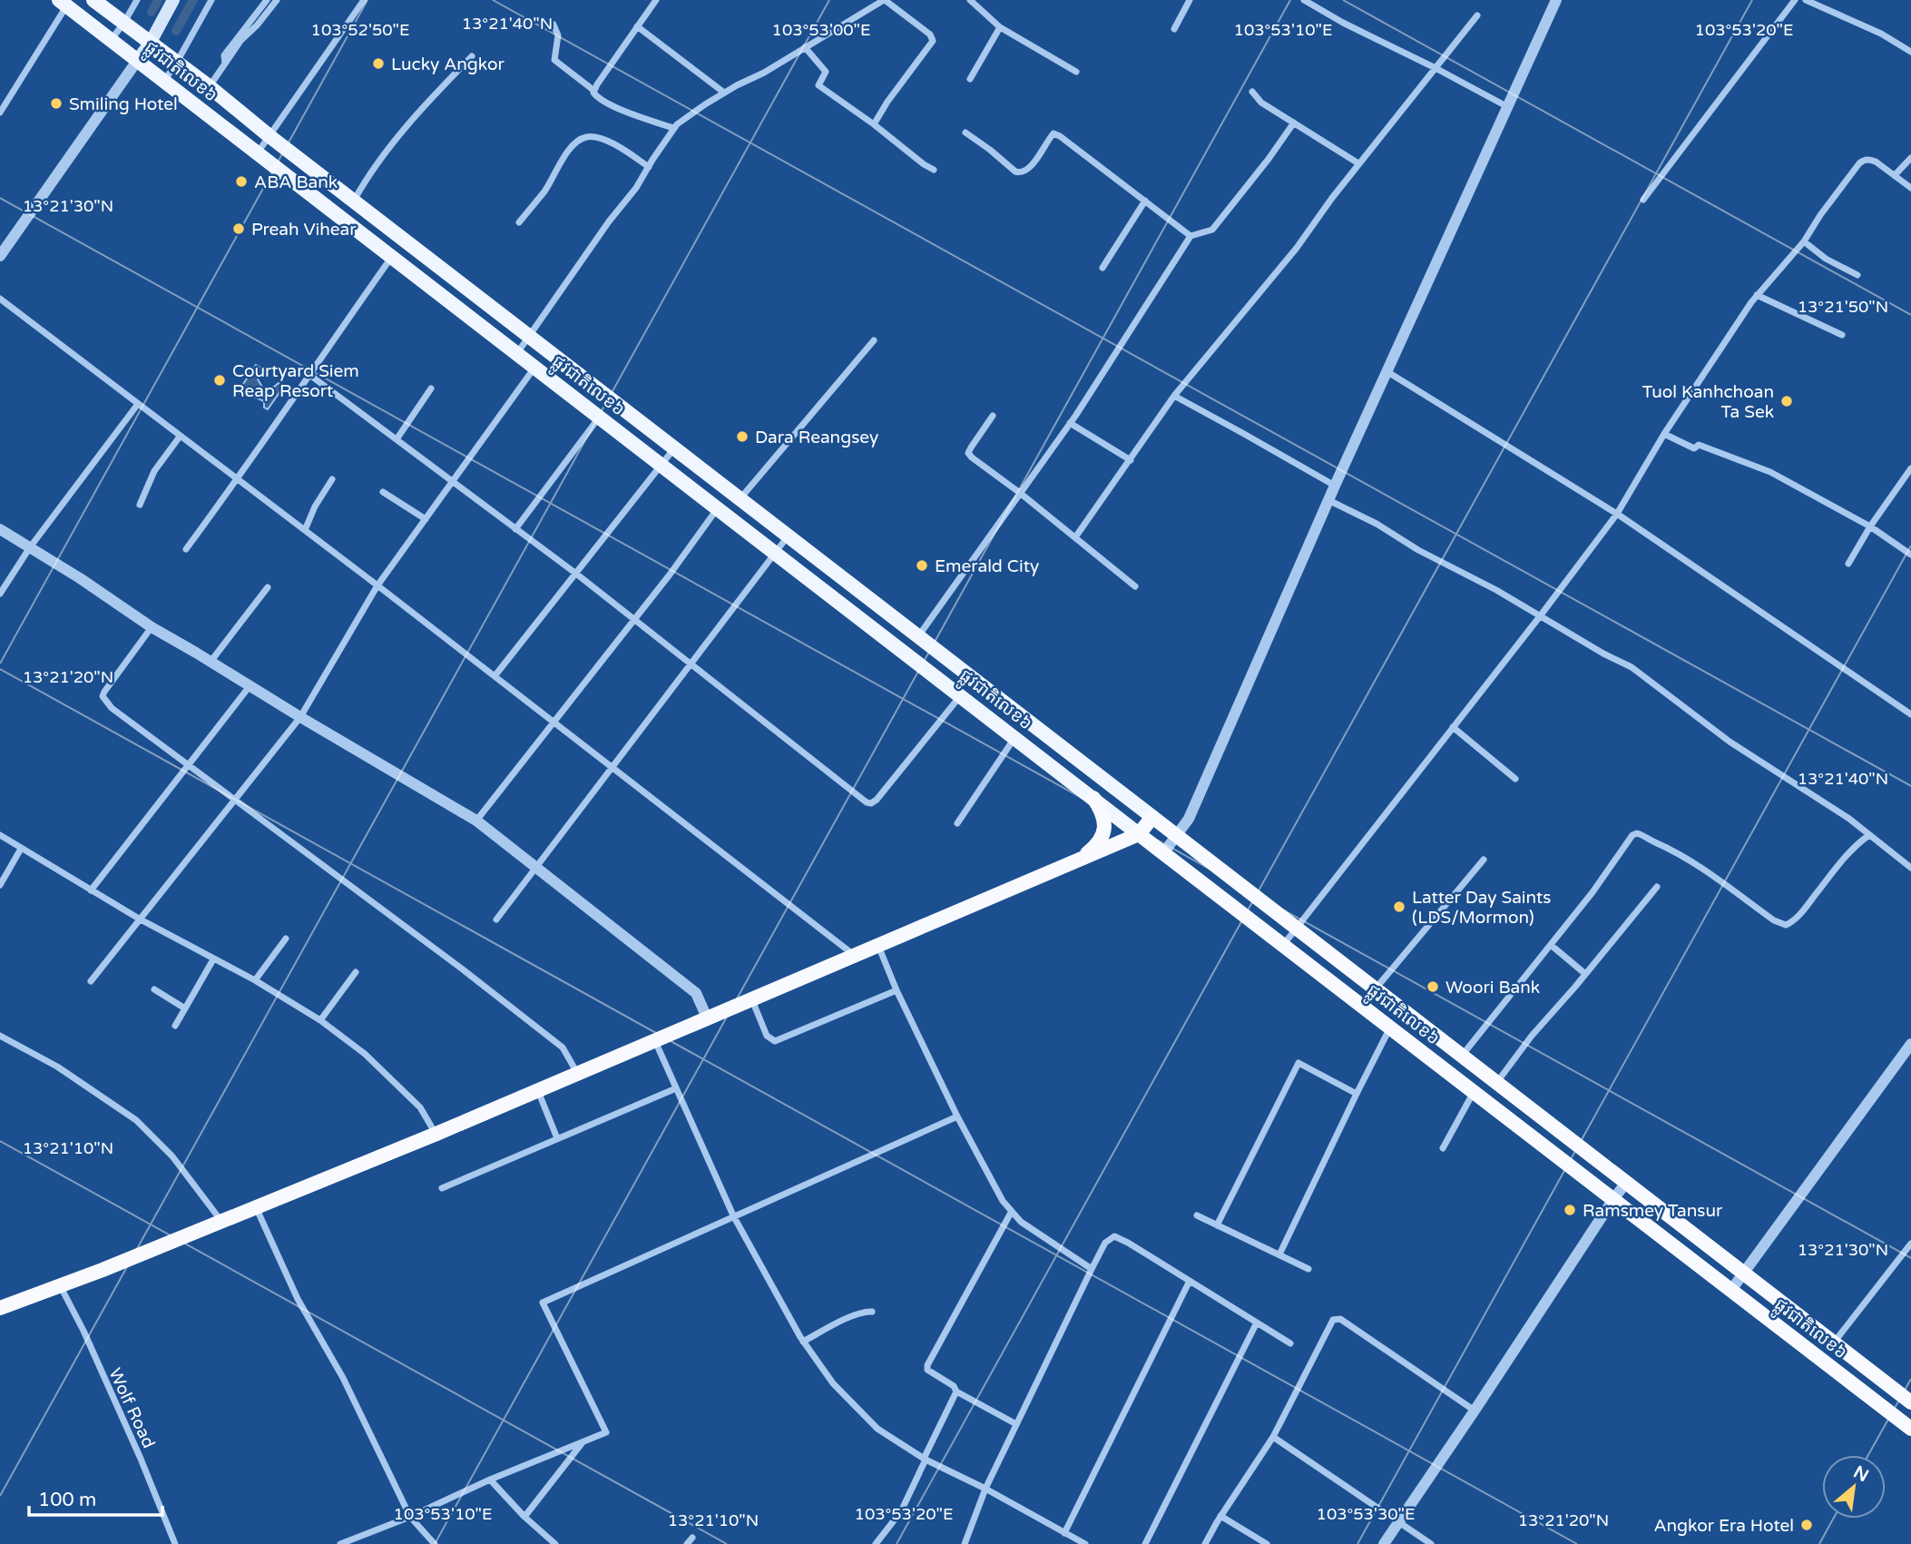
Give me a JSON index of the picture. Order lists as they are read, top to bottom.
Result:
{
  "streets": {
    "highway": ["ផ្លូវជាតិលេខ៦"],
    "street": ["Wolf Road"]
  },
  "places": [
    "Lucky Angkor",
    "Smiling Hotel",
    "ABA Bank",
    "Preah Vihear",
    "Courtyard Siem Reap Resort",
    "Tuol Kanhchoan Ta Sek",
    "Dara Reangsey",
    "Emerald City",
    "Latter Day Saints (LDS/Mormon)",
    "Woori Bank",
    "Ramsmey Tansur",
    "Angkor Era Hotel"
  ],
  "scale_bar": "100 m",
  "north": "top right",
  "coordinates": [
    "13°21'40\"N",
    "103°52'50\"E",
    "103°53'00\"E",
    "103°53'10\"E",
    "103°53'20\"E",
    "13°21'30\"N",
    "13°21'50\"N",
    "13°21'20\"N",
    "13°21'10\"N",
    "103°53'30\"E"
  ]
}
